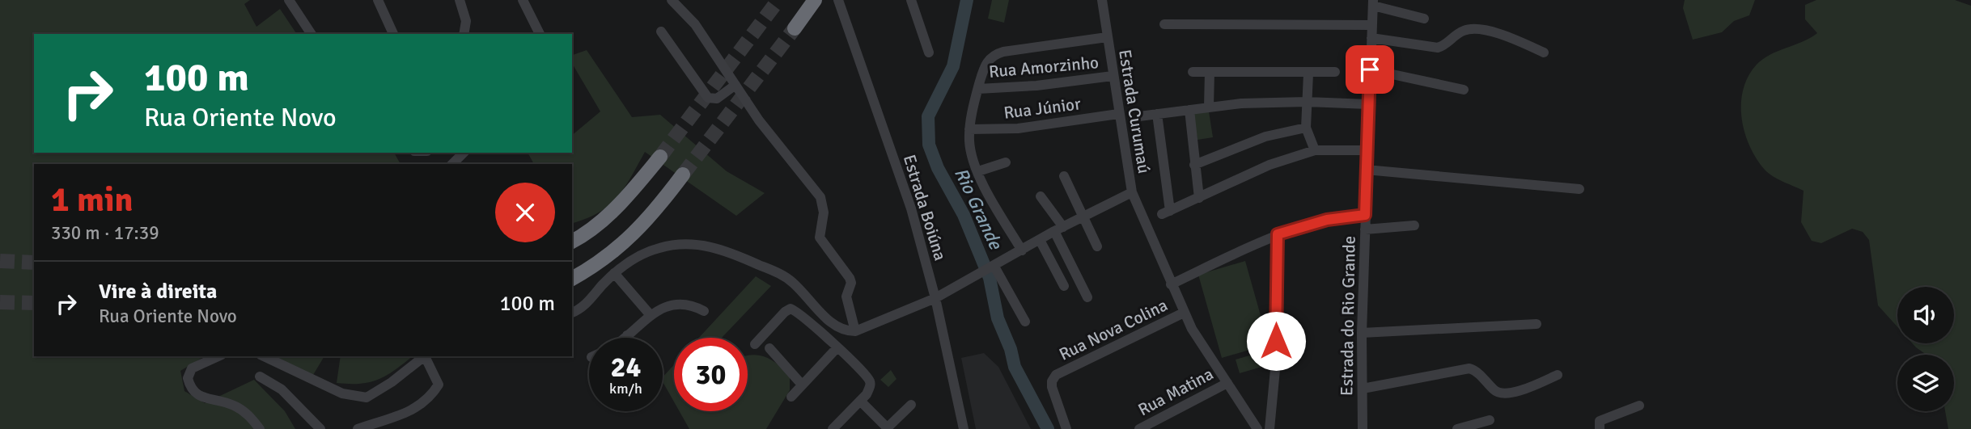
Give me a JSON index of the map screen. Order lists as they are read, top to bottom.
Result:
{
  "streets": {
    "street": [
      "Rua Amorzinho",
      "Rua Júnior",
      "Estrada Curumaú",
      "Estrada Boiúna",
      "Estrada do Rio Grande",
      "Rua Nova Colina",
      "Rua Matina"
    ]
  },
  "crossings": [
    ["Rua Amorzinho", "Estrada Curumaú"],
    ["Rua Júnior", "Estrada Curumaú"],
    ["Estrada Curumaú", "Estrada Boiúna"]
  ],
  "water": ["Rio Grande"],
  "page": {
    "turn": ["100 m", "Rua Oriente Novo"],
    "heading": ["1 min", "330 m · 17:39"],
    "list": [
      {
        "name": "Vire à direita",
        "note": "Rua Oriente Novo",
        "value": "100 m"
      }
    ],
    "speed": "24 km/h",
    "limit": "30"
  }
}
